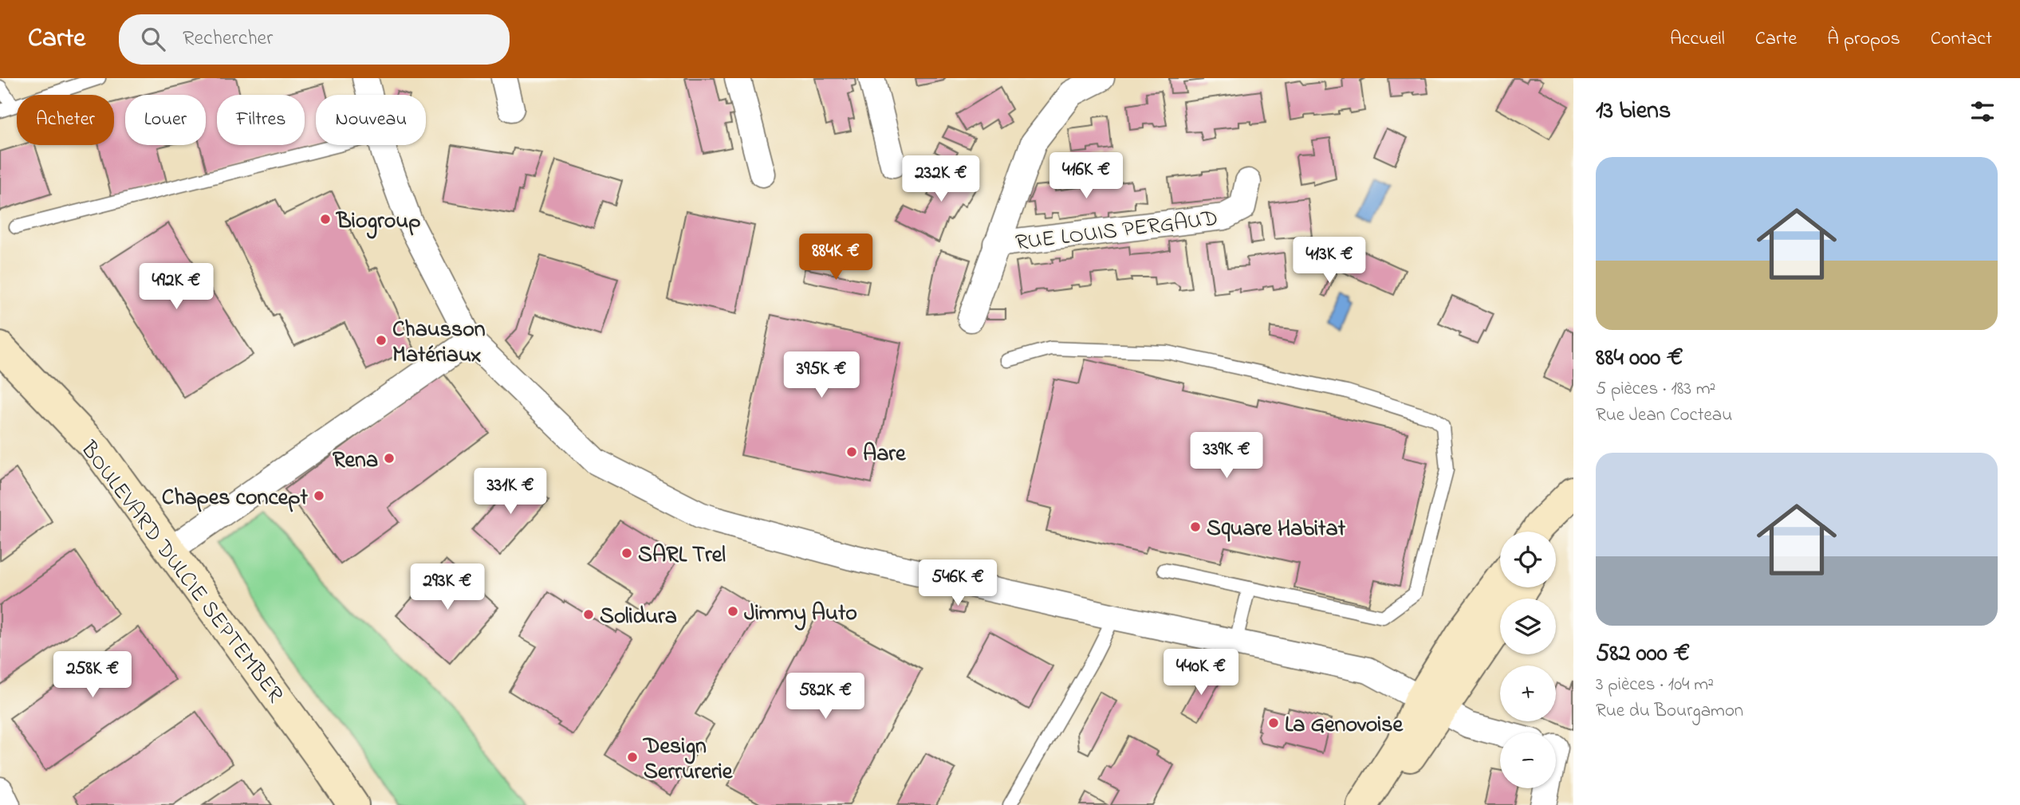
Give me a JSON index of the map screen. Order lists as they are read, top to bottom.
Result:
{
  "streets": {
    "main road": ["BOULEVARD DULCIE SEPTEMBER"],
    "street": ["RUE LOUIS PERGAUD"]
  },
  "places": [
    "Biogroup",
    "Chausson Matériaux",
    "Aare",
    "Rena",
    "Chapes concept",
    "Square Habitat",
    "SARL Trel",
    "Jimmy Auto",
    "Solidura",
    "La Genovoise",
    "Design Serrurerie"
  ],
  "page": {
    "header": "Carte",
    "search": "Rechercher",
    "nav": [
      "Accueil",
      "Carte",
      "À propos",
      "Contact"
    ],
    "heading": "13 biens",
    "chip": [
      "Acheter",
      "Louer",
      "Filtres",
      "Nouveau"
    ],
    "list": [
      {
        "name": "884 000 €",
        "note": "5 pièces · 183 m² · Rue Jean Cocteau"
      },
      {
        "name": "582 000 €",
        "note": "3 pièces · 104 m² · Rue du Bourgamon"
      }
    ],
    "price": [
      "416K €",
      "232K €",
      "884K €",
      "413K €",
      "492K €",
      "395K €",
      "339K €",
      "331K €",
      "546K €",
      "293K €",
      "440K €",
      "258K €",
      "582K €"
    ],
    "map_buttons": ["+", "−"]
  }
}
